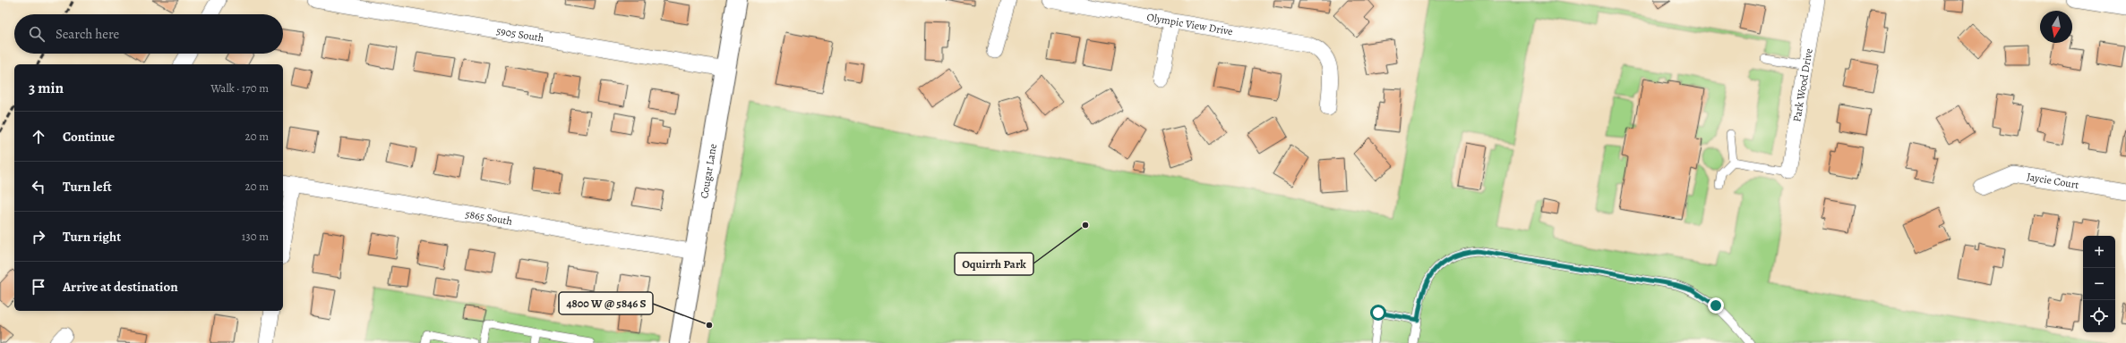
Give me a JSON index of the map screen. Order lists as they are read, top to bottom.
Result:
{
  "streets": {
    "main road": ["Cougar Lane"],
    "street": [
      "Olympic View Drive",
      "5905 South",
      "Park Wood Drive",
      "Jaycie Court",
      "5865 South"
    ]
  },
  "crossings": [
    ["5905 South", "Cougar Lane"],
    ["Cougar Lane", "5865 South"]
  ],
  "places": ["Oquirrh Park", "4800 W @ 5846 S"],
  "north": "bottom",
  "page": {
    "search": "Search here",
    "heading": ["3 min", "Walk · 170 m"],
    "list": [
      ["Continue", "20 m"],
      ["Turn left", "20 m"],
      ["Turn right", "130 m"],
      "Arrive at destination"
    ],
    "map_buttons": ["+", "−"]
  }
}
